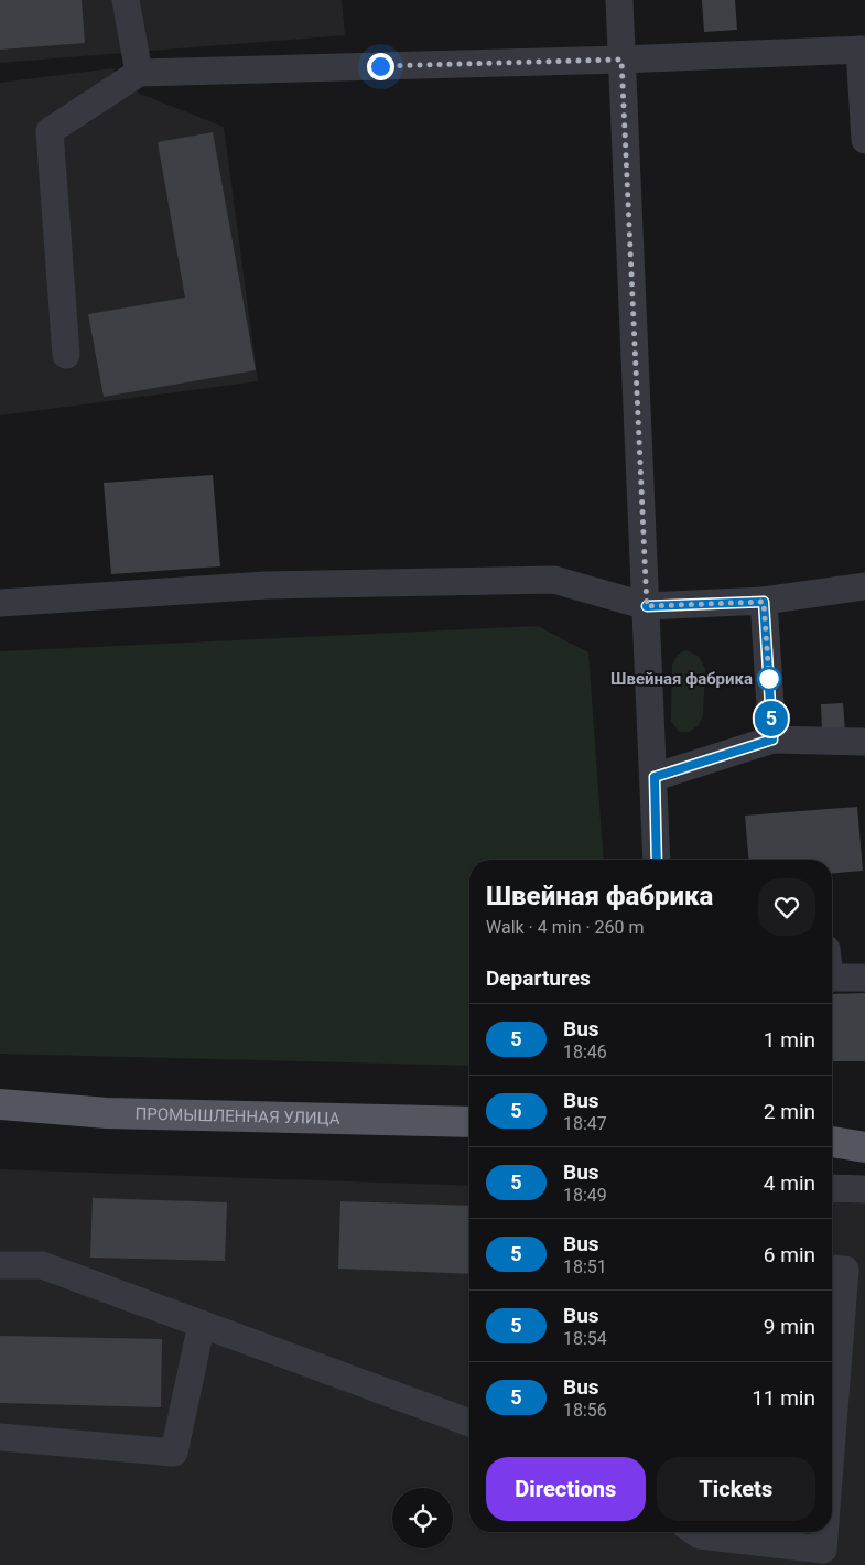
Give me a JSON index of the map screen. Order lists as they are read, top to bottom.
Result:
{
  "streets": {
    "main road": ["ПРОМЫШЛЕННАЯ УЛИЦА"]
  },
  "places": ["Швейная фабрика"],
  "lines": ["bus line 5"],
  "page": {
    "on_map": "5",
    "heading": [
      ["Швейная фабрика", "Walk · 4 min · 260 m"],
      "Departures"
    ],
    "list": [
      {
        "mark": "5",
        "name": "Bus",
        "note": "18:46",
        "value": "1 min"
      },
      {
        "mark": "5",
        "name": "Bus",
        "note": "18:47",
        "value": "2 min"
      },
      {
        "mark": "5",
        "name": "Bus",
        "note": "18:49",
        "value": "4 min"
      },
      {
        "mark": "5",
        "name": "Bus",
        "note": "18:51",
        "value": "6 min"
      },
      {
        "mark": "5",
        "name": "Bus",
        "note": "18:54",
        "value": "9 min"
      },
      {
        "mark": "5",
        "name": "Bus",
        "note": "18:56",
        "value": "11 min"
      }
    ],
    "buttons": ["Directions", "Tickets"]
  }
}
